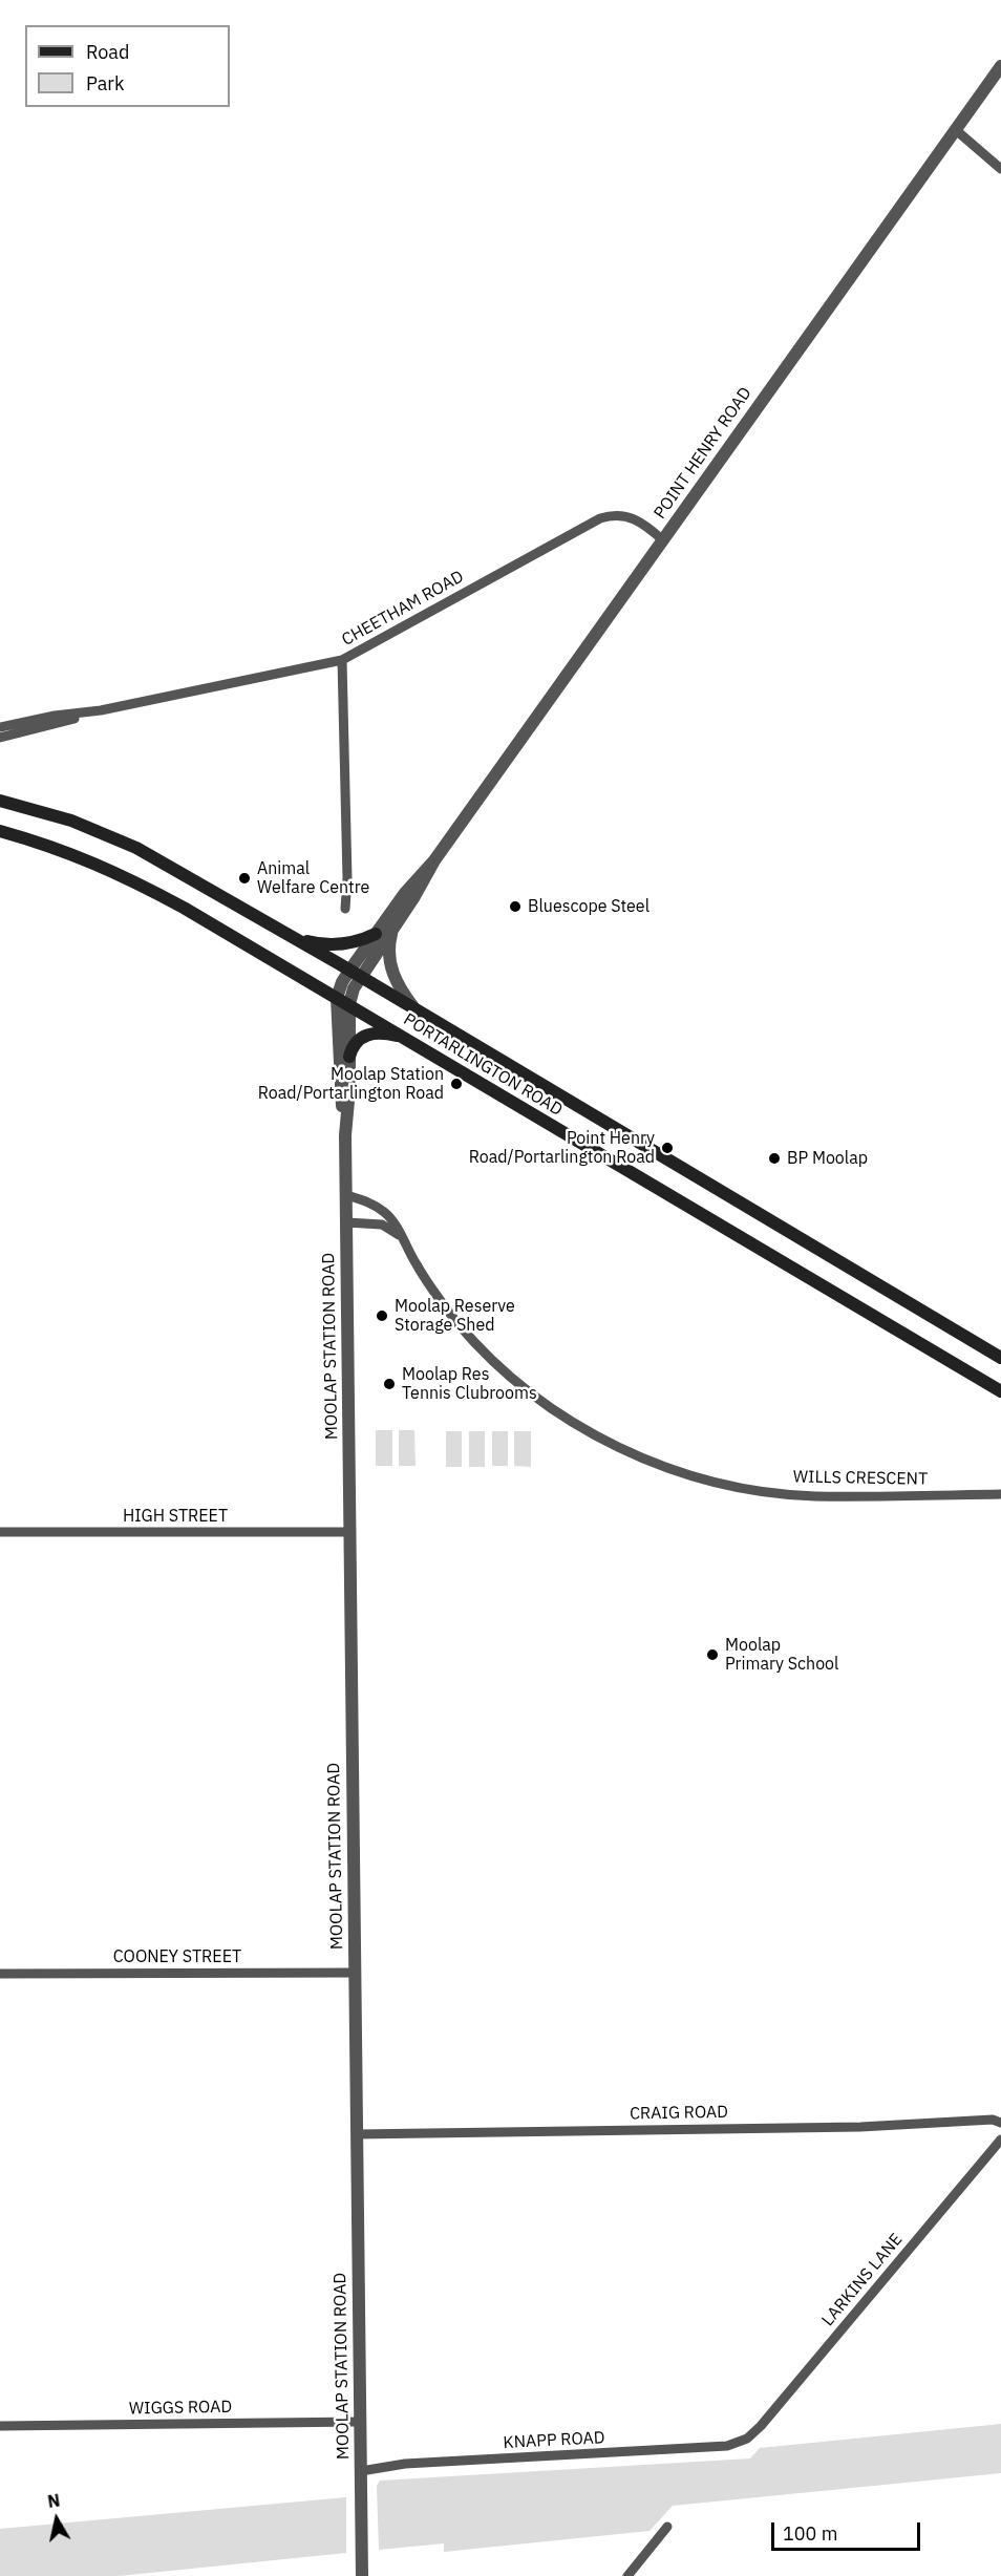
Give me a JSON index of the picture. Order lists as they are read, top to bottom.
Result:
{
  "streets": {
    "main road": ["PORTARLINGTON ROAD"],
    "street": [
      "POINT HENRY ROAD",
      "CHEETHAM ROAD",
      "MOOLAP STATION ROAD",
      "WILLS CRESCENT",
      "HIGH STREET",
      "COONEY STREET",
      "CRAIG ROAD",
      "LARKINS LANE",
      "WIGGS ROAD",
      "KNAPP ROAD"
    ]
  },
  "crossings": [
    ["POINT HENRY ROAD", "CHEETHAM ROAD"],
    ["POINT HENRY ROAD", "PORTARLINGTON ROAD"],
    ["POINT HENRY ROAD", "MOOLAP STATION ROAD"],
    ["PORTARLINGTON ROAD", "MOOLAP STATION ROAD"],
    ["MOOLAP STATION ROAD", "WILLS CRESCENT"],
    ["MOOLAP STATION ROAD", "HIGH STREET"],
    ["MOOLAP STATION ROAD", "COONEY STREET"],
    ["MOOLAP STATION ROAD", "CRAIG ROAD"],
    ["MOOLAP STATION ROAD", "WIGGS ROAD"],
    ["MOOLAP STATION ROAD", "KNAPP ROAD"],
    ["LARKINS LANE", "KNAPP ROAD"]
  ],
  "places": [
    "Animal Welfare Centre",
    "Bluescope Steel",
    "Moolap Station Road/Portarlington Road",
    "Point Henry Road/Portarlington Road",
    "BP Moolap",
    "Moolap Reserve Storage Shed",
    "Moolap Res Tennis Clubrooms",
    "Moolap Primary School"
  ],
  "legend": ["Road", "Park"],
  "scale_bar": "100 m",
  "north": "top"
}
